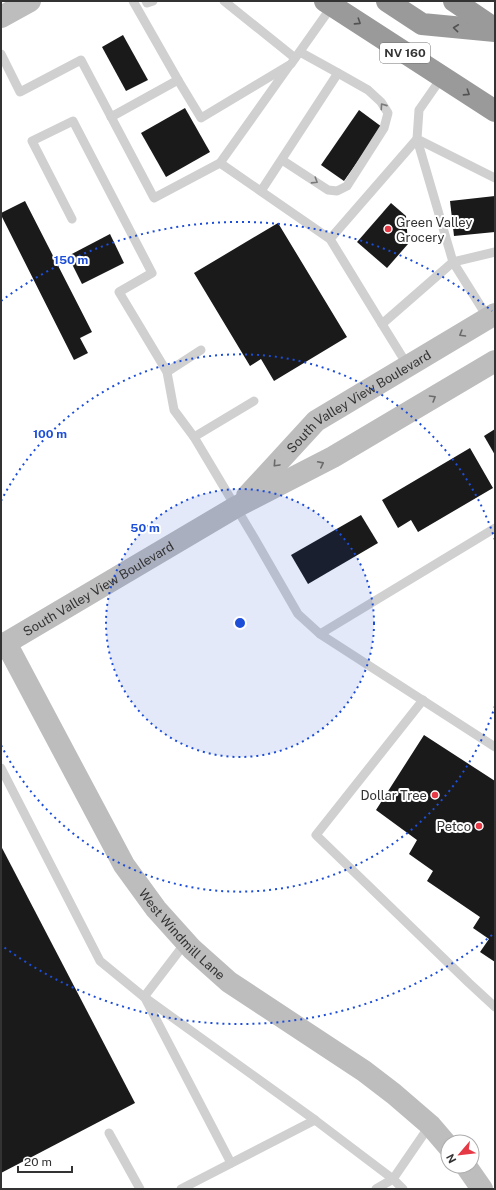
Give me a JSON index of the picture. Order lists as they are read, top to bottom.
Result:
{
  "streets": {
    "highway": ["NV 160"],
    "main road": ["South Valley View Boulevard", "West Windmill Lane"]
  },
  "crossings": [
    ["South Valley View Boulevard", "West Windmill Lane"]
  ],
  "places": ["Green Valley Grocery", "Dollar Tree", "Petco"],
  "scale_bar": "20 m",
  "north": "bottom left",
  "rings": ["150 m", "100 m", "50 m"]
}
